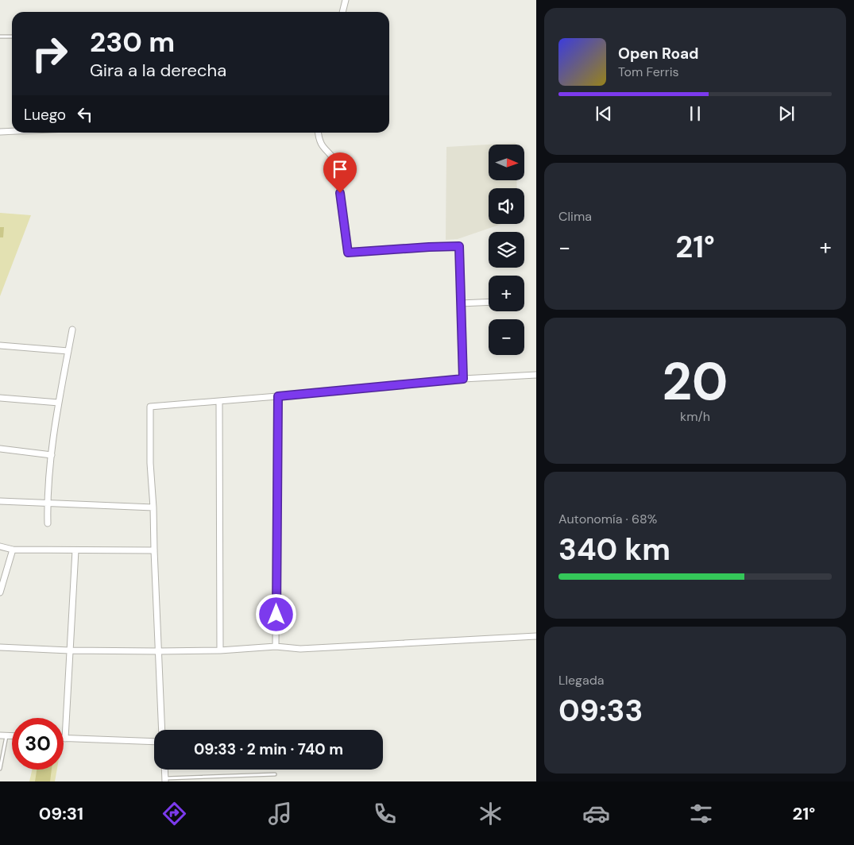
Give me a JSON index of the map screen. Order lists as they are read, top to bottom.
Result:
{
  "north": "right",
  "page": {
    "turn": ["230 m", "Gira a la derecha"],
    "song": ["Open Road", "Tom Ferris"],
    "then": "Luego",
    "map_buttons": ["+", "−"],
    "tile": [
      "Clima",
      ["20", "km/h"],
      ["Autonomía · 68%", "340 km"],
      ["Llegada", "09:33"]
    ],
    "heat": ["−", "21°", "+"],
    "limit": "30",
    "trip": "09:33 · 2 min · 740 m",
    "tabs": ["09:31", "21°"]
  }
}
